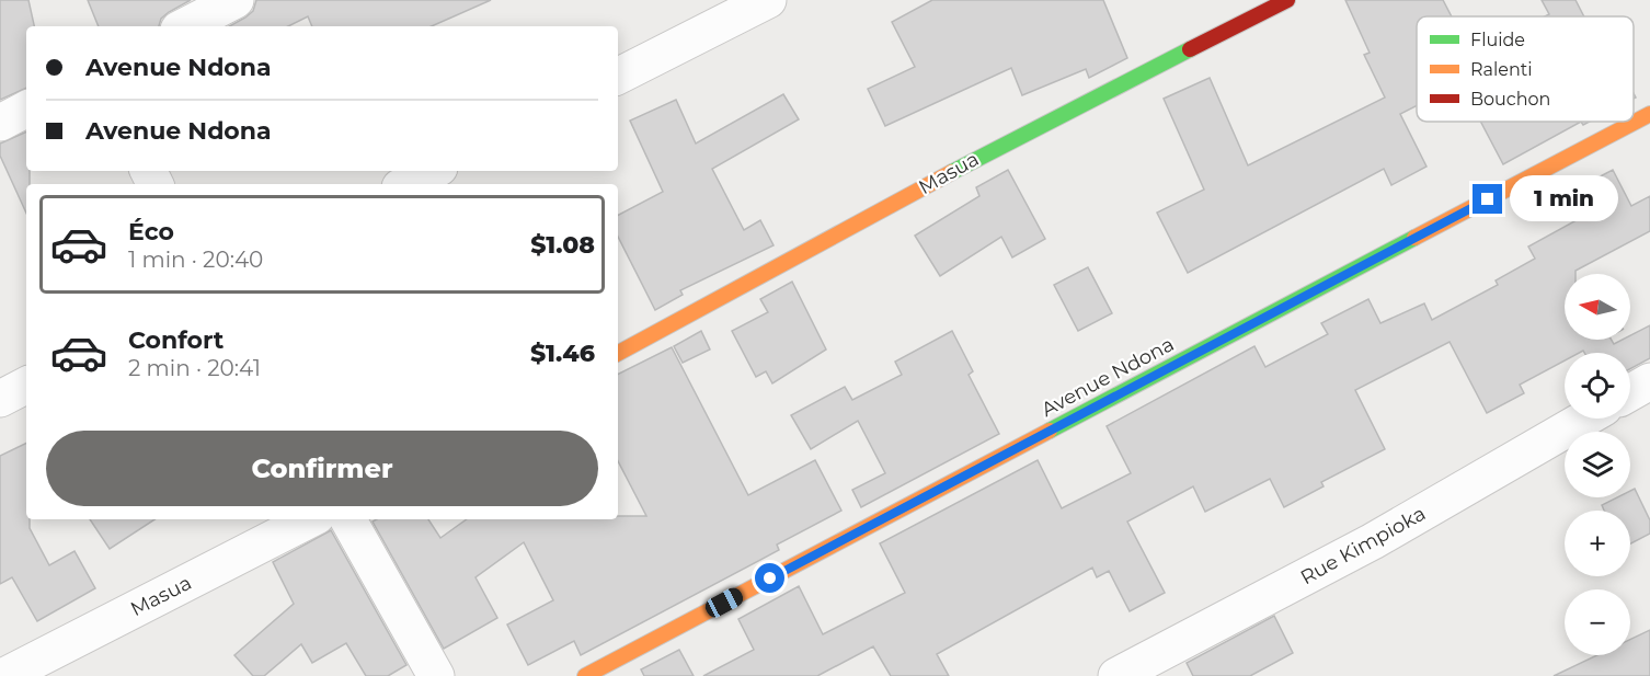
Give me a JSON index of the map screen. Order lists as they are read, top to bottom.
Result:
{
  "streets": {
    "street": ["Masua", "Avenue Ndona", "Rue Kimpioka"]
  },
  "legend": ["Fluide", "Ralenti", "Bouchon"],
  "north": "left",
  "page": {
    "banner": ["Avenue Ndona", "Avenue Ndona"],
    "bubble": "1 min",
    "list": [
      {
        "name": "Éco",
        "note": "1 min · 20:40",
        "value": "$1.08"
      },
      {
        "name": "Confort",
        "note": "2 min · 20:41",
        "value": "$1.46"
      }
    ],
    "map_buttons": ["+", "−"],
    "buttons": "Confirmer"
  }
}
